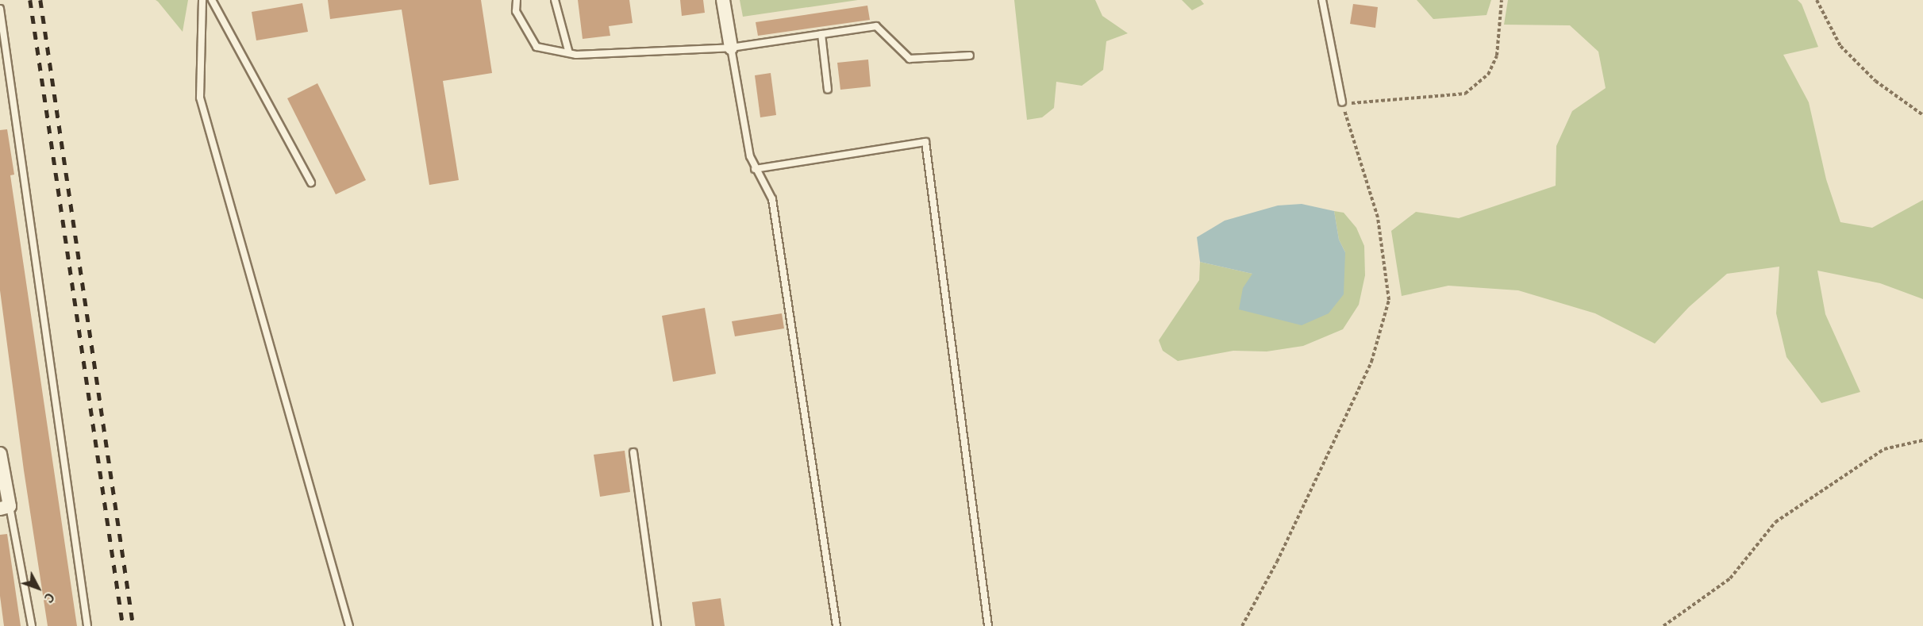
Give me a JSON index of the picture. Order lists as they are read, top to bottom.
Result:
{
  "north": "bottom right"
}
